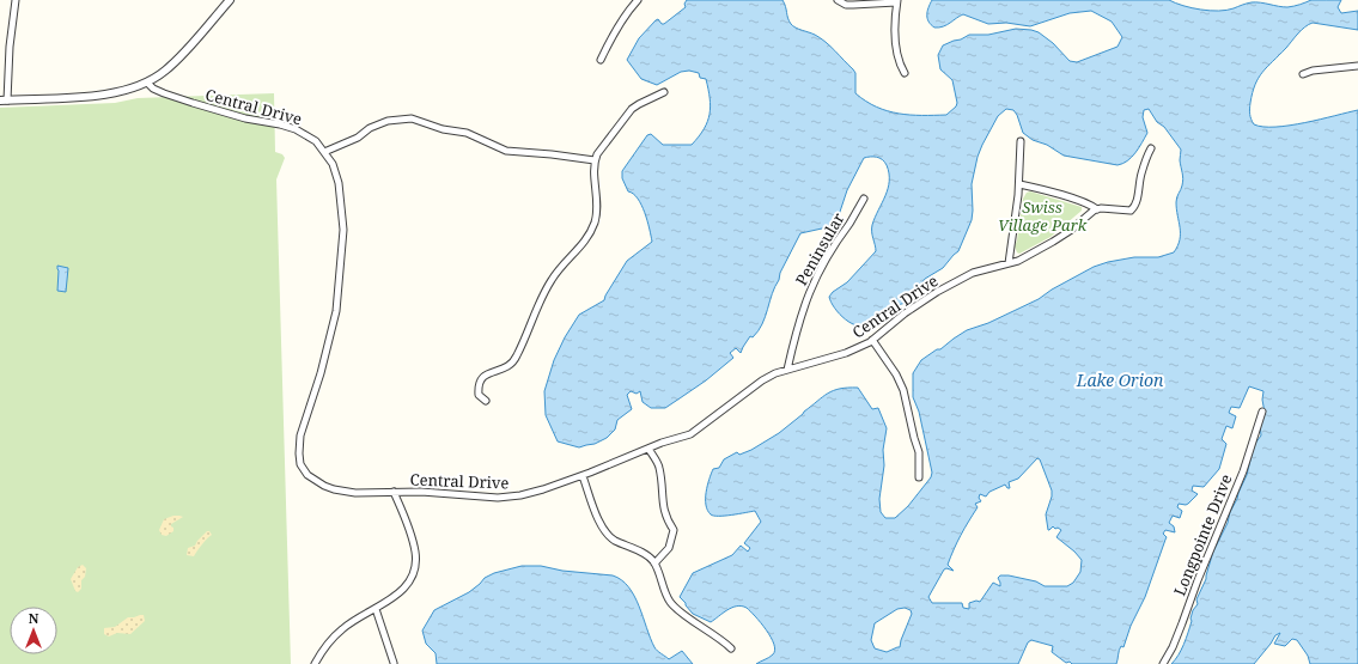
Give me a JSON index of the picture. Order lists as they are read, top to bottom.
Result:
{
  "streets": {
    "street": ["Central Drive", "Peninsular", "Longpointe Drive"]
  },
  "crossings": [
    ["Central Drive", "Peninsular"]
  ],
  "water": ["Lake Orion"],
  "parks": ["Swiss Village Park"],
  "north": "top"
}
